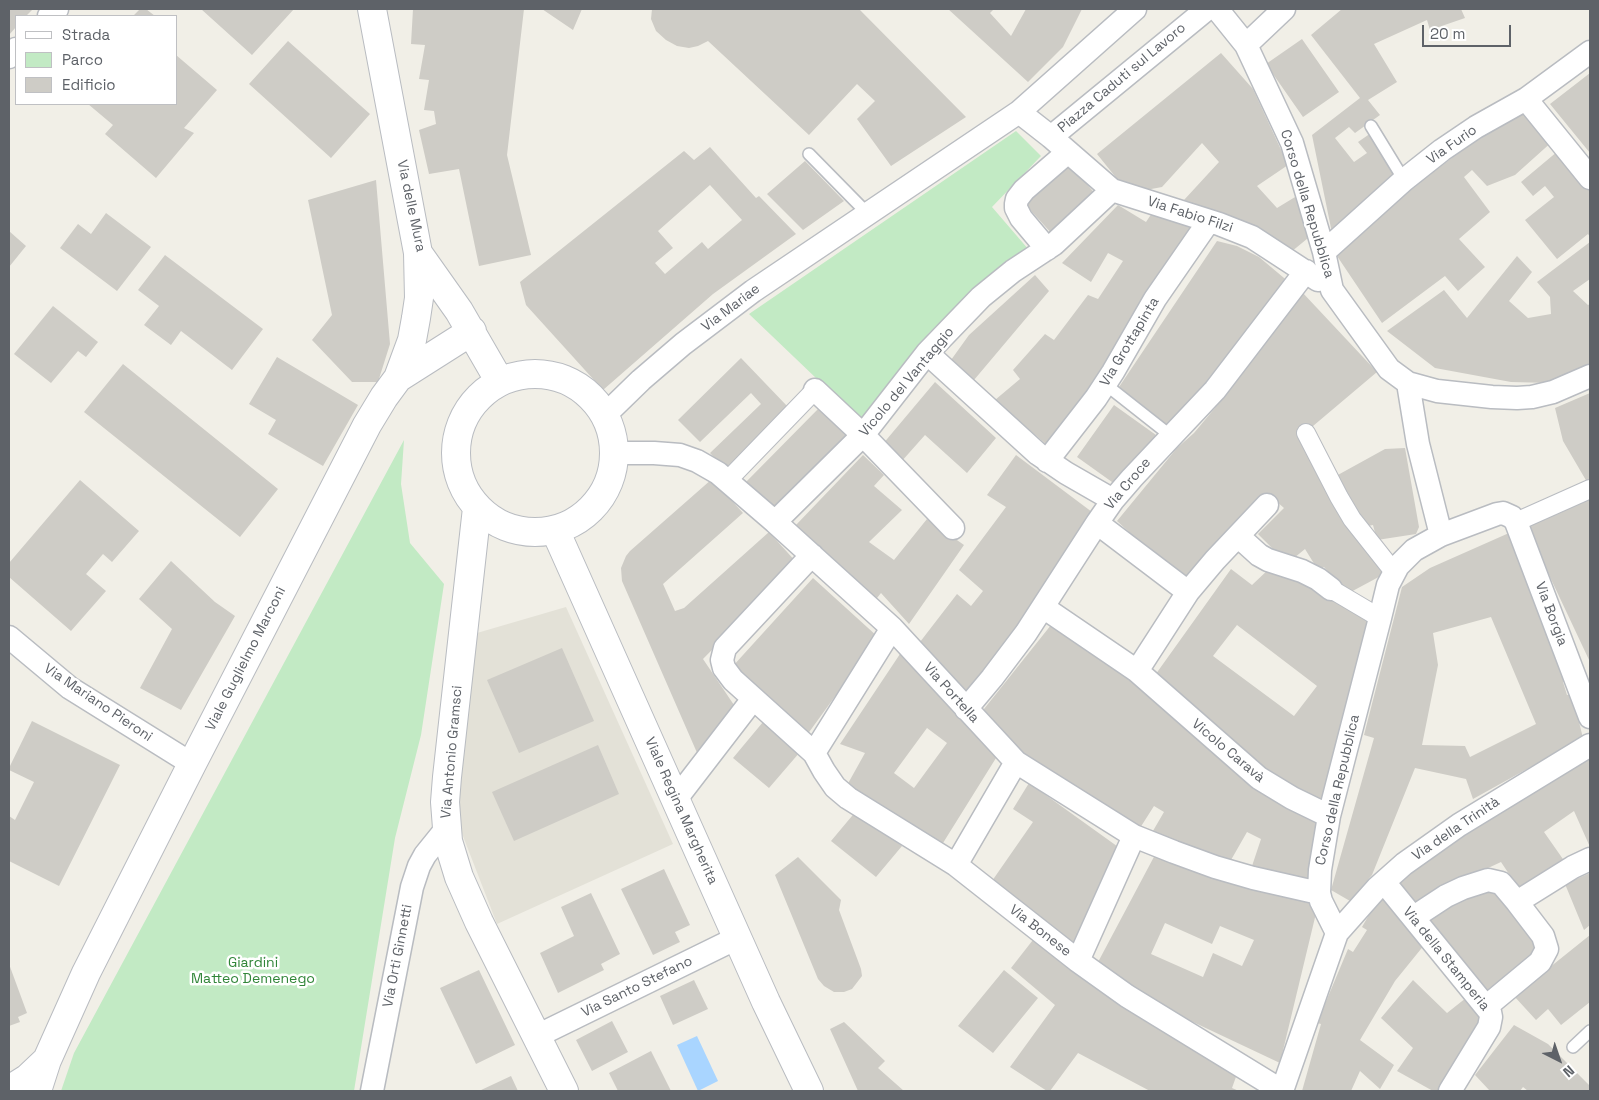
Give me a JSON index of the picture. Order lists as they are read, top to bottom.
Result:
{
  "streets": {
    "street": [
      "Piazza Caduti sul Lavoro",
      "Via Furio",
      "Corso della Repubblica",
      "Via delle Mura",
      "Via Fabio Filzi",
      "Via Mariae",
      "Via Grottapinta",
      "Vicolo del Vantaggio",
      "Via Croce",
      "Via Borgia",
      "Viale Guglielmo Marconi",
      "Via Portella",
      "Via Mariano Pieroni",
      "Vicolo Caravà",
      "Via Antonio Gramsci",
      "Viale Regina Margherita",
      "Via della Trinità",
      "Via Bonese",
      "Via Orti Ginnetti",
      "Via della Stamperia",
      "Via Santo Stefano"
    ]
  },
  "crossings": [
    ["Piazza Caduti sul Lavoro", "Via Fabio Filzi"],
    ["Piazza Caduti sul Lavoro", "Via Mariae"],
    ["Via Furio", "Corso della Repubblica"],
    ["Corso della Repubblica", "Via Fabio Filzi"],
    ["Corso della Repubblica", "Via Borgia"],
    ["Corso della Repubblica", "Via Portella"],
    ["Corso della Repubblica", "Vicolo Caravà"],
    ["Corso della Repubblica", "Via della Trinità"],
    ["Via delle Mura", "Via Mariae"],
    ["Via delle Mura", "Viale Guglielmo Marconi"],
    ["Via delle Mura", "Via Portella"],
    ["Via delle Mura", "Via Antonio Gramsci"],
    ["Via delle Mura", "Viale Regina Margherita"],
    ["Via Fabio Filzi", "Via Grottapinta"],
    ["Via Fabio Filzi", "Vicolo del Vantaggio"],
    ["Via Fabio Filzi", "Via Croce"],
    ["Via Mariae", "Via Portella"],
    ["Via Mariae", "Via Antonio Gramsci"],
    ["Via Mariae", "Viale Regina Margherita"],
    ["Vicolo del Vantaggio", "Via Portella"],
    ["Via Croce", "Via Portella"],
    ["Via Croce", "Vicolo Caravà"],
    ["Viale Guglielmo Marconi", "Via Mariano Pieroni"],
    ["Via Portella", "Via Antonio Gramsci"],
    ["Via Portella", "Viale Regina Margherita"],
    ["Via Portella", "Via Bonese"],
    ["Via Antonio Gramsci", "Viale Regina Margherita"],
    ["Via Antonio Gramsci", "Via Orti Ginnetti"],
    ["Via Antonio Gramsci", "Via Santo Stefano"],
    ["Viale Regina Margherita", "Via Santo Stefano"],
    ["Via della Trinità", "Via della Stamperia"]
  ],
  "parks": ["Giardini Matteo Demenego"],
  "legend": ["Strada", "Parco", "Edificio"],
  "scale_bar": "20 m",
  "north": "bottom right"
}
